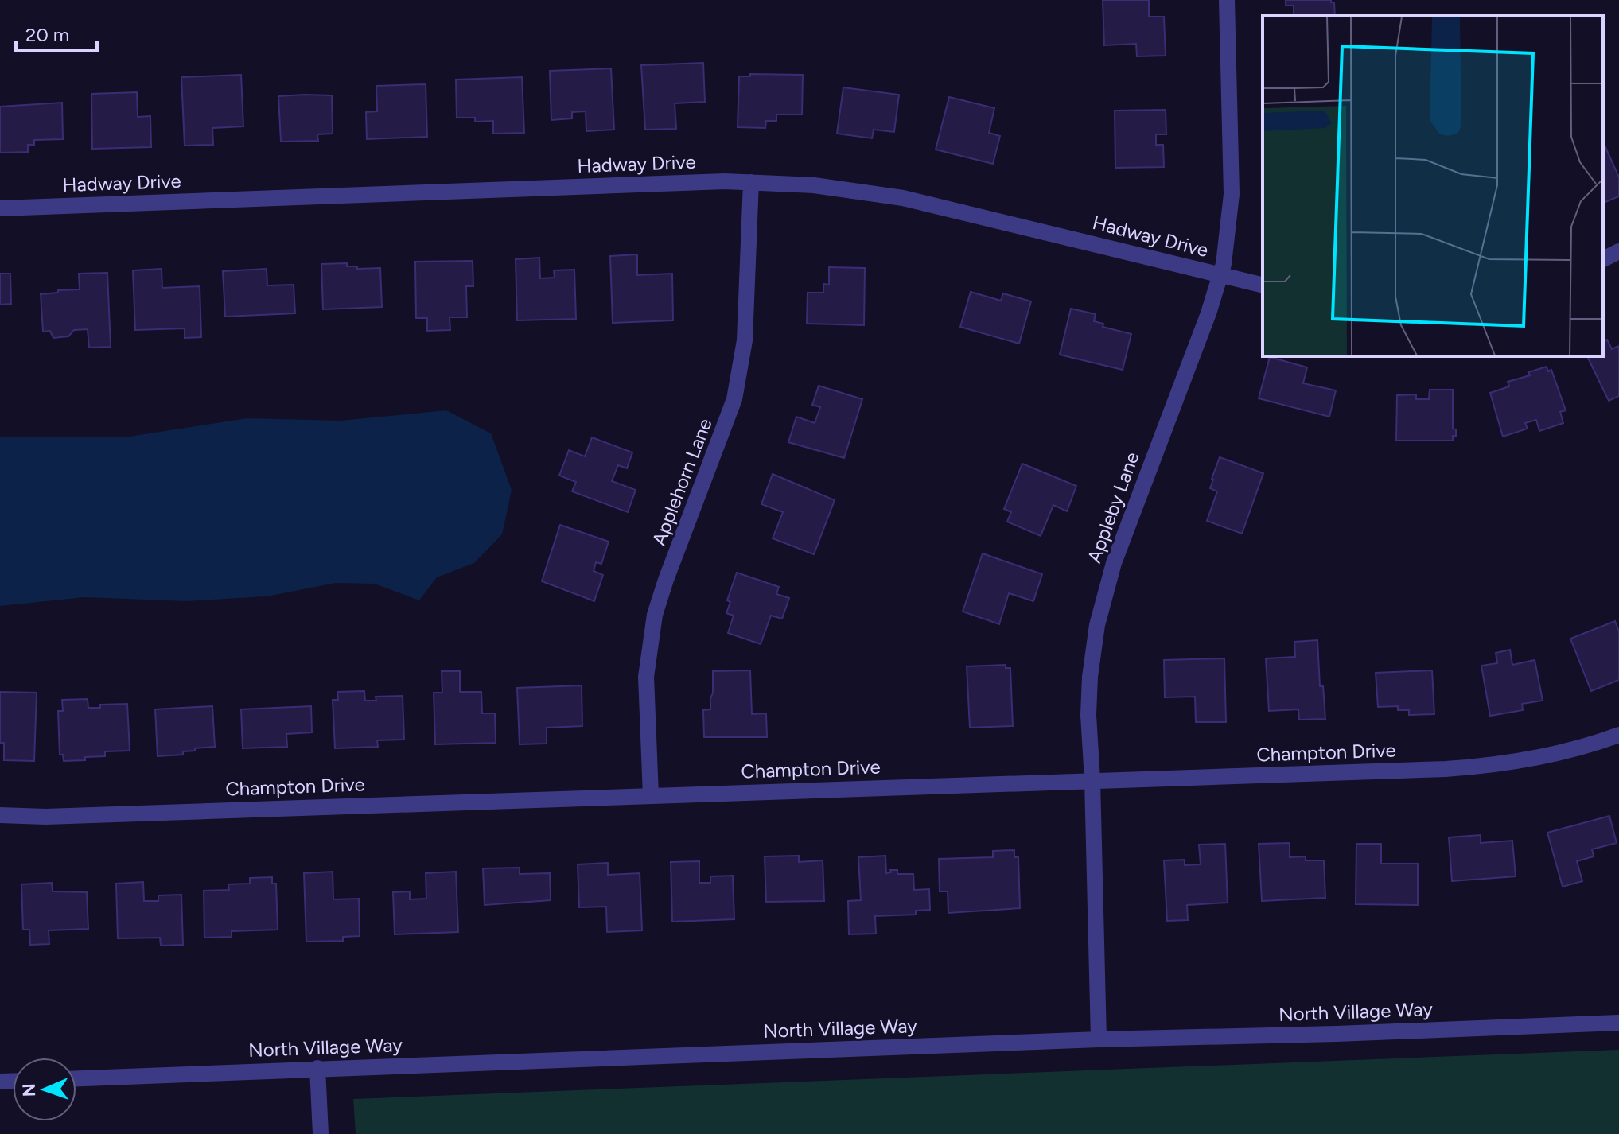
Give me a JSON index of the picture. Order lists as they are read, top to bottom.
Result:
{
  "streets": {
    "street": [
      "Hadway Drive",
      "Applehorn Lane",
      "Appleby Lane",
      "Champton Drive",
      "North Village Way"
    ]
  },
  "crossings": [
    ["Hadway Drive", "Applehorn Lane"],
    ["Hadway Drive", "Appleby Lane"],
    ["Applehorn Lane", "Champton Drive"],
    ["Appleby Lane", "Champton Drive"],
    ["Appleby Lane", "North Village Way"]
  ],
  "scale_bar": "20 m",
  "north": "left"
}
